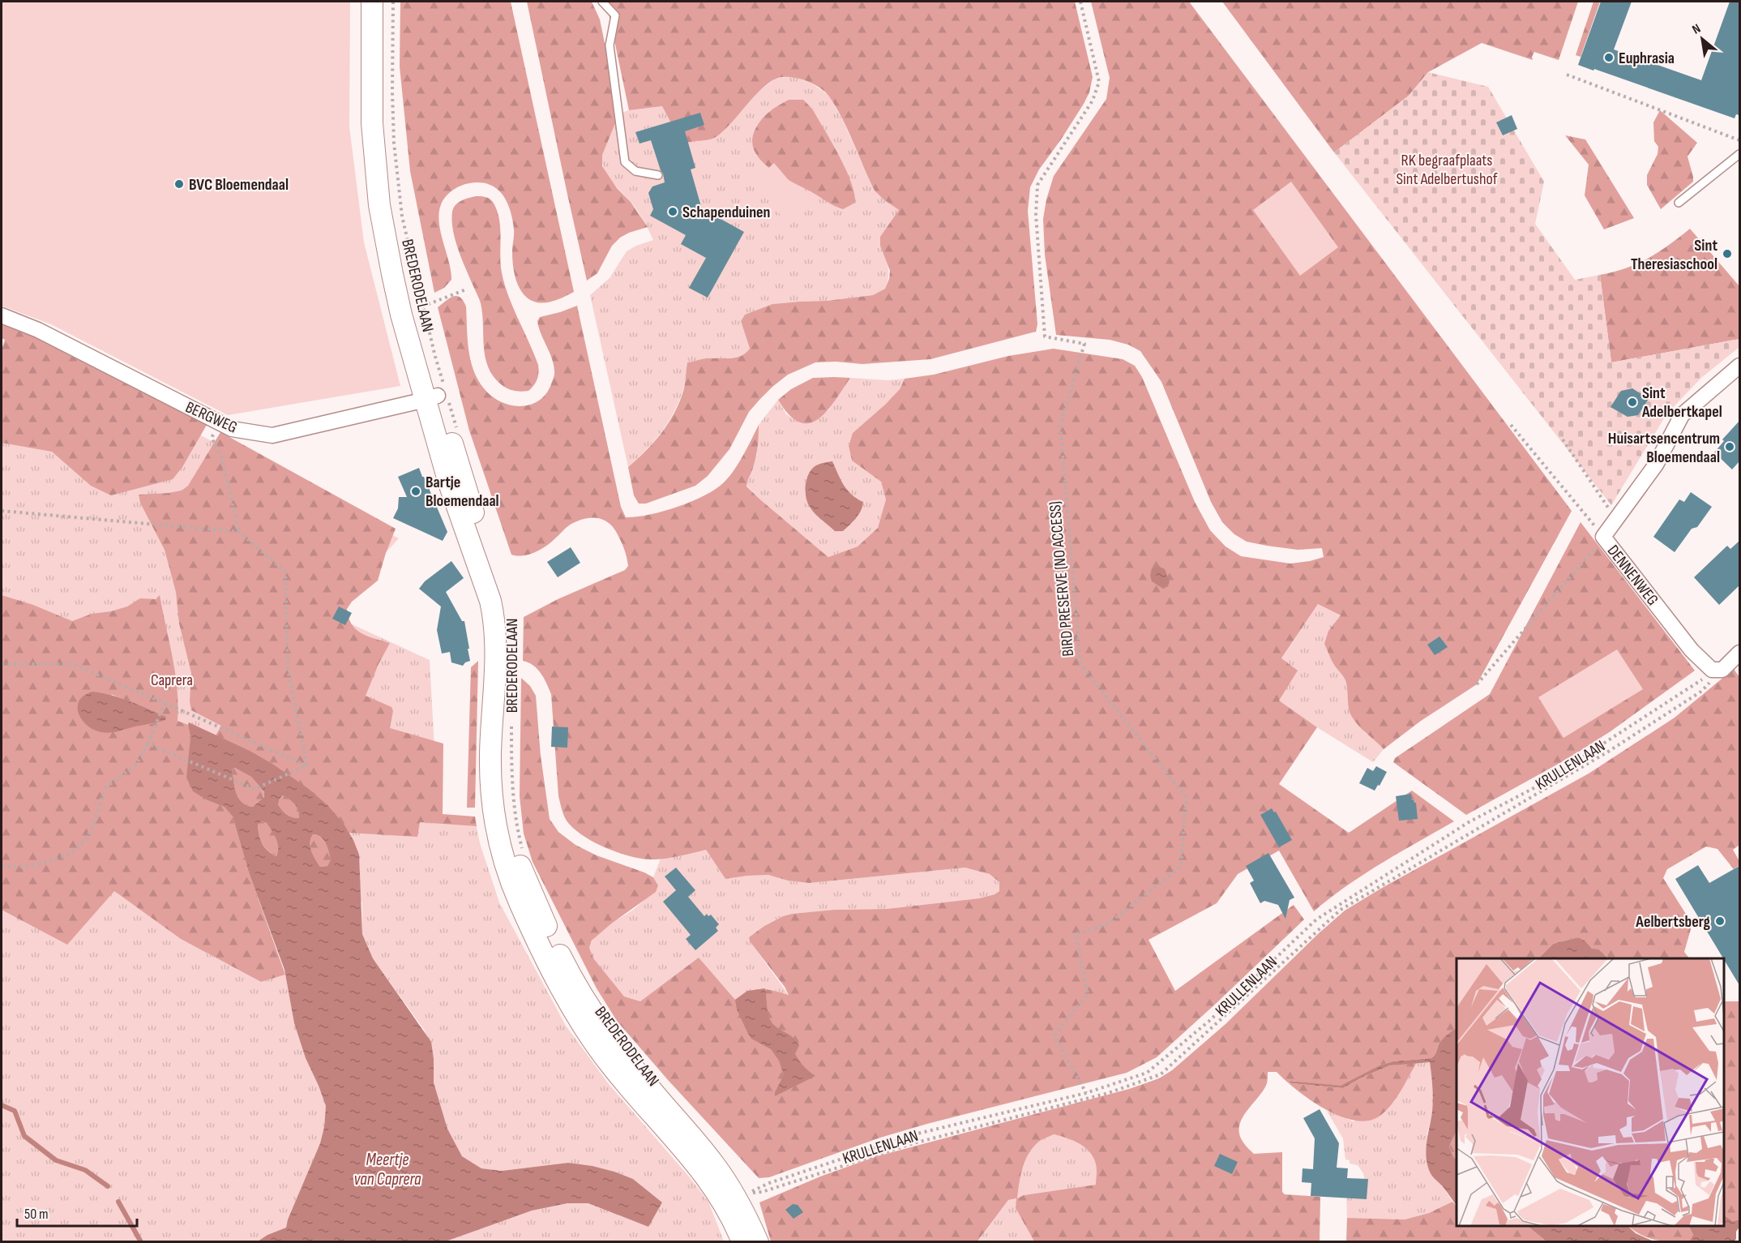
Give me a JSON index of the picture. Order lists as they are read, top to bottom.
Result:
{
  "streets": {
    "street": ["BREDERODELAAN", "BERGWEG", "DENNENWEG"],
    "path": ["BIRD PRESERVE (NO ACCESS)", "KRULLENLAAN"]
  },
  "crossings": [
    ["BREDERODELAAN", "BERGWEG"],
    ["BREDERODELAAN", "KRULLENLAAN"],
    ["DENNENWEG", "KRULLENLAAN"],
    ["BIRD PRESERVE (NO ACCESS)", "KRULLENLAAN"]
  ],
  "water": ["Meertje van Caprera"],
  "parks": ["RK begraafplaats Sint Adelbertushof", "Caprera"],
  "places": [
    "Euphrasia",
    "BVC Bloemendaal",
    "Schapenduinen",
    "Sint Theresiaschool",
    "Sint Adelbertkapel",
    "Huisartsencentrum Bloemendaal",
    "Bartje Bloemendaal",
    "Aelbertsberg"
  ],
  "scale_bar": "50 m",
  "north": "top left"
}
